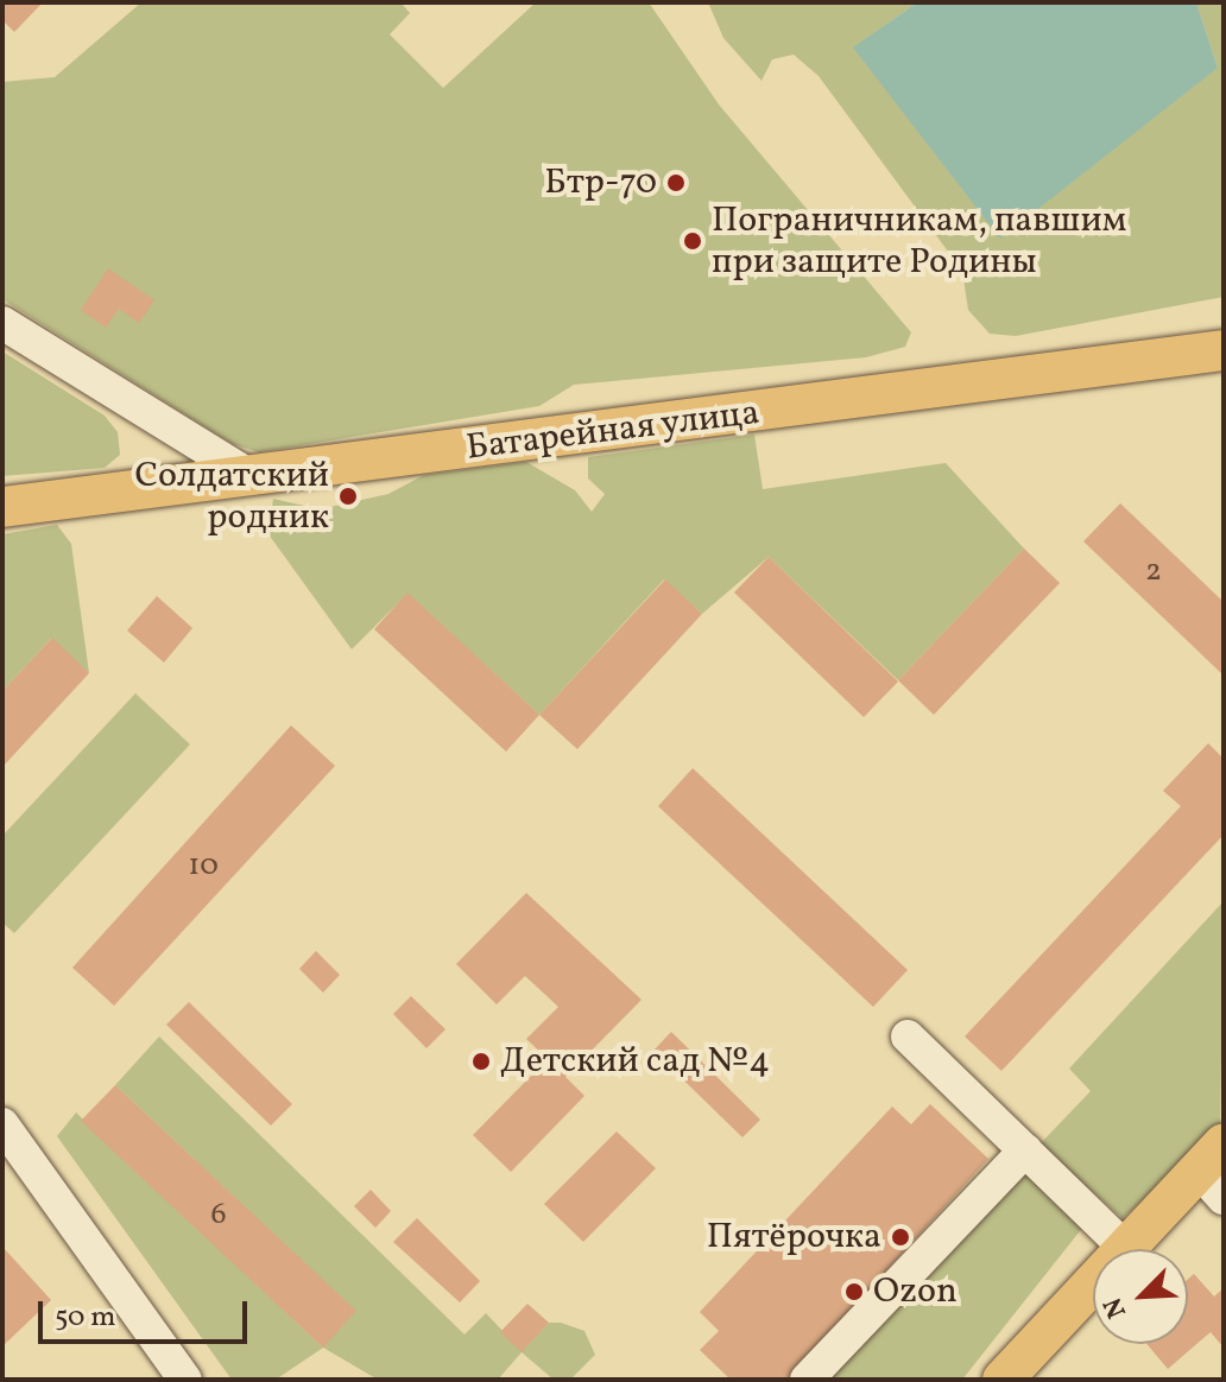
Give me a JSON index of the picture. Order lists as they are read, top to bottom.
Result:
{
  "streets": {
    "main road": ["Батарейная улица"]
  },
  "places": [
    "Бтр-70",
    "Пограничникам, павшим при защите Родины",
    "Солдатский родник",
    "Детский сад №4",
    "Пятёрочка",
    "Ozon"
  ],
  "house_numbers": ["2", "10", "6"],
  "scale_bar": "50 m",
  "north": "bottom left"
}
